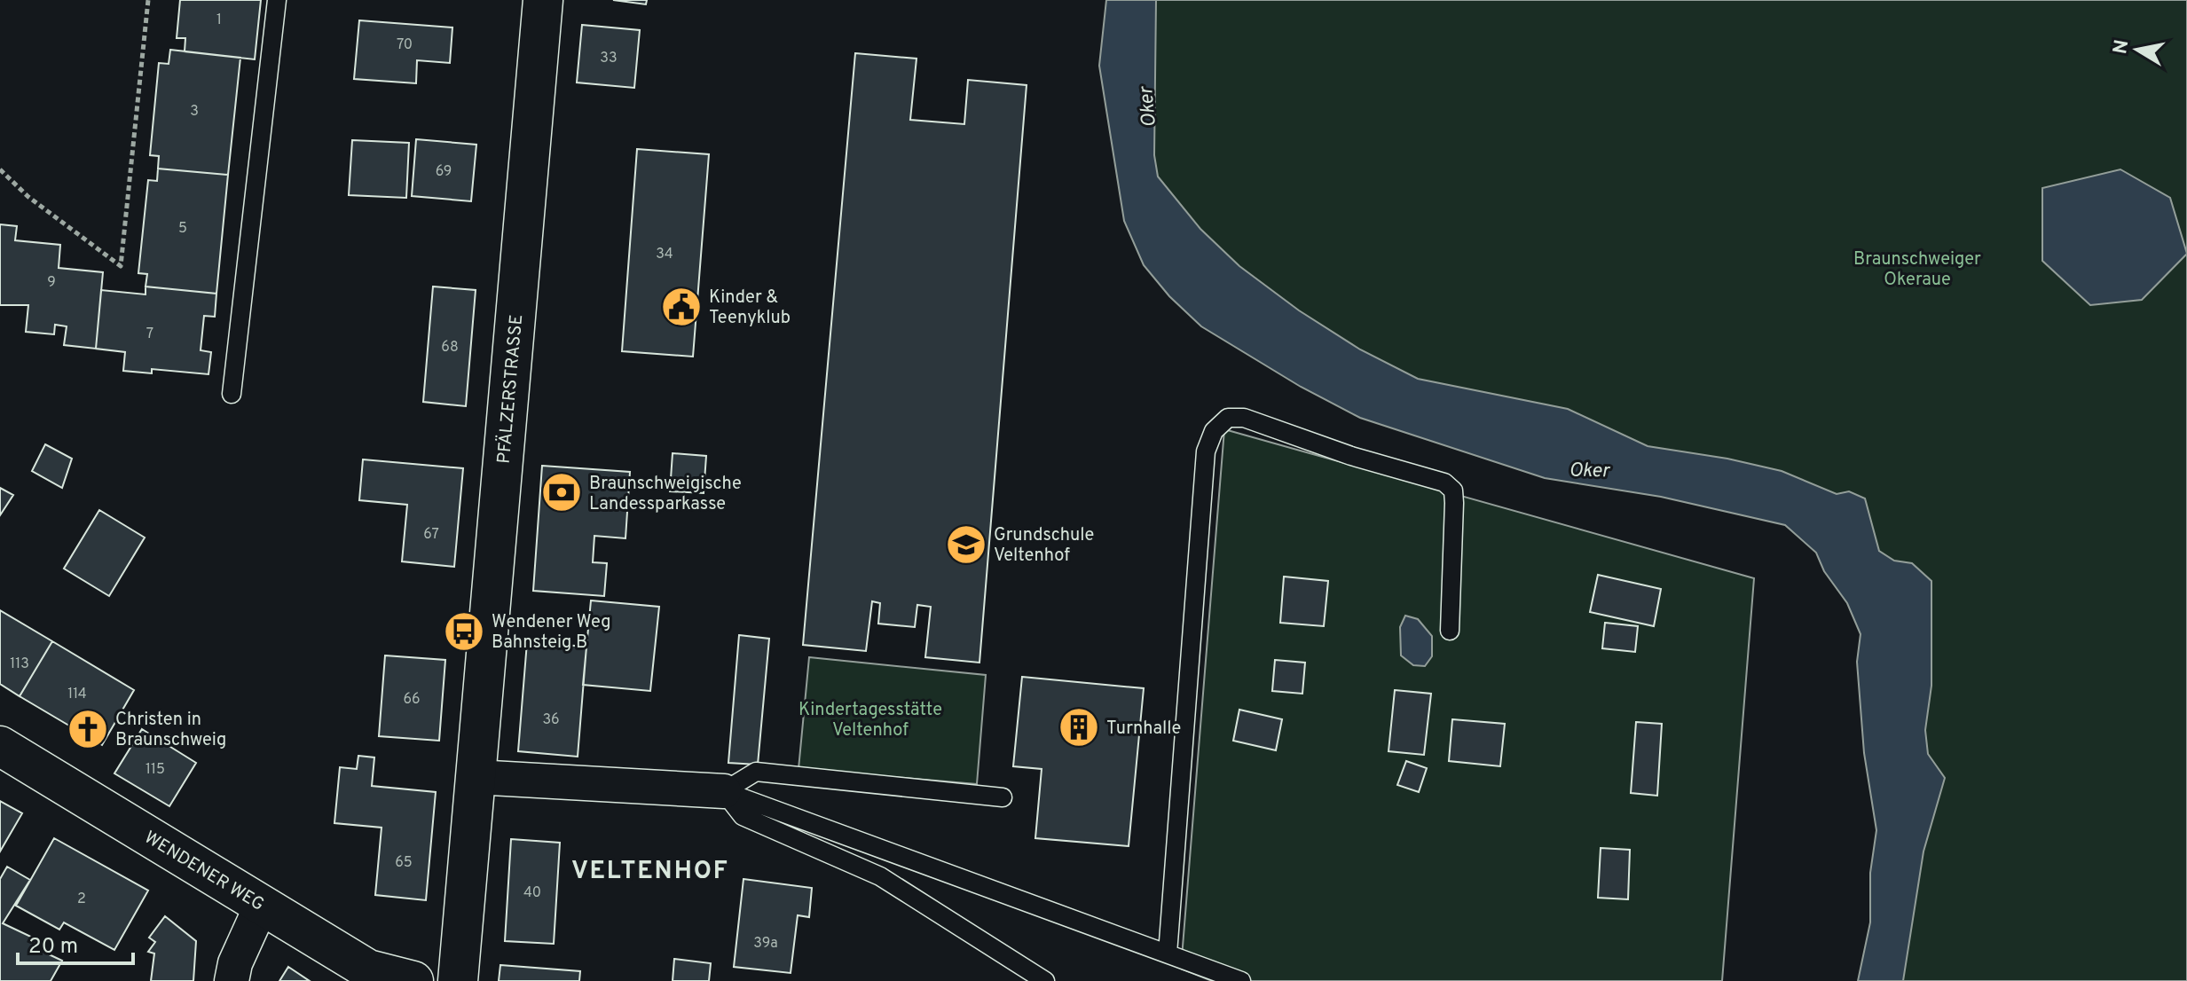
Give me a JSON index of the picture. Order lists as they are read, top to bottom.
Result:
{
  "streets": {
    "street": ["PFÄLZERSTRASSE", "WENDENER WEG"]
  },
  "districts": ["VELTENHOF"],
  "water": ["Oker"],
  "parks": ["Braunschweiger Okeraue", "Kindertagesstätte Veltenhof"],
  "places": {
    "public building": ["Kinder & Teenyklub"],
    "bank": ["Braunschweigische Landessparkasse"],
    "school or university": ["Grundschule Veltenhof"],
    "bus stop": ["Wendener Weg Bahnsteig B"],
    "building": ["Turnhalle"],
    "church": ["Christen in Braunschweig"]
  },
  "house_numbers": [
    "1",
    "70",
    "33",
    "3",
    "69",
    "5",
    "34",
    "9",
    "7",
    "68",
    "67",
    "113",
    "114",
    "66",
    "36",
    "115",
    "65",
    "40",
    "2",
    "39a"
  ],
  "scale_bar": "20 m",
  "north": "left"
}
